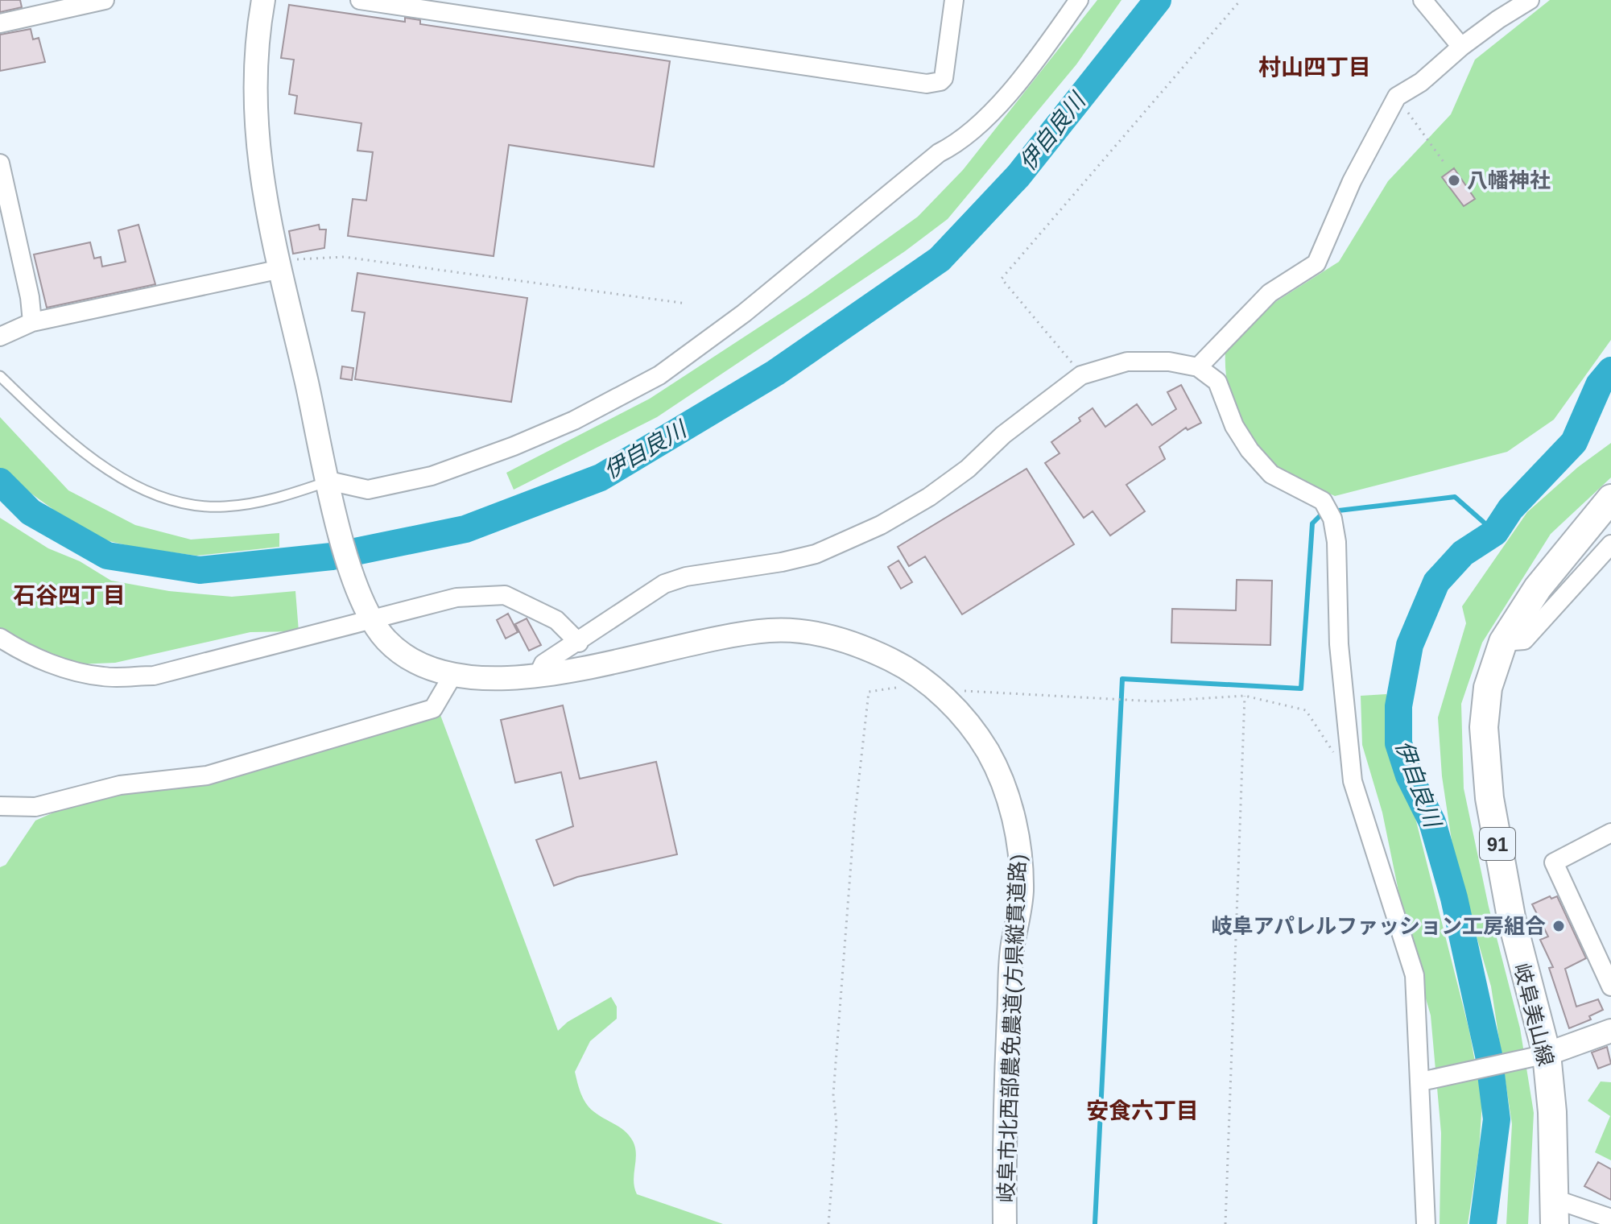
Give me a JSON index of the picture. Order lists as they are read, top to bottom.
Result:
{
  "streets": {
    "main road": ["91", "岐阜美山線"],
    "street": ["岐阜市北西部農免農道(方県縦貫道路)"]
  },
  "districts": ["村山四丁目", "石谷四丁目", "安食六丁目"],
  "water": ["伊自良川"],
  "places": ["八幡神社", "岐阜アパレルファッション工房組合"]
}
